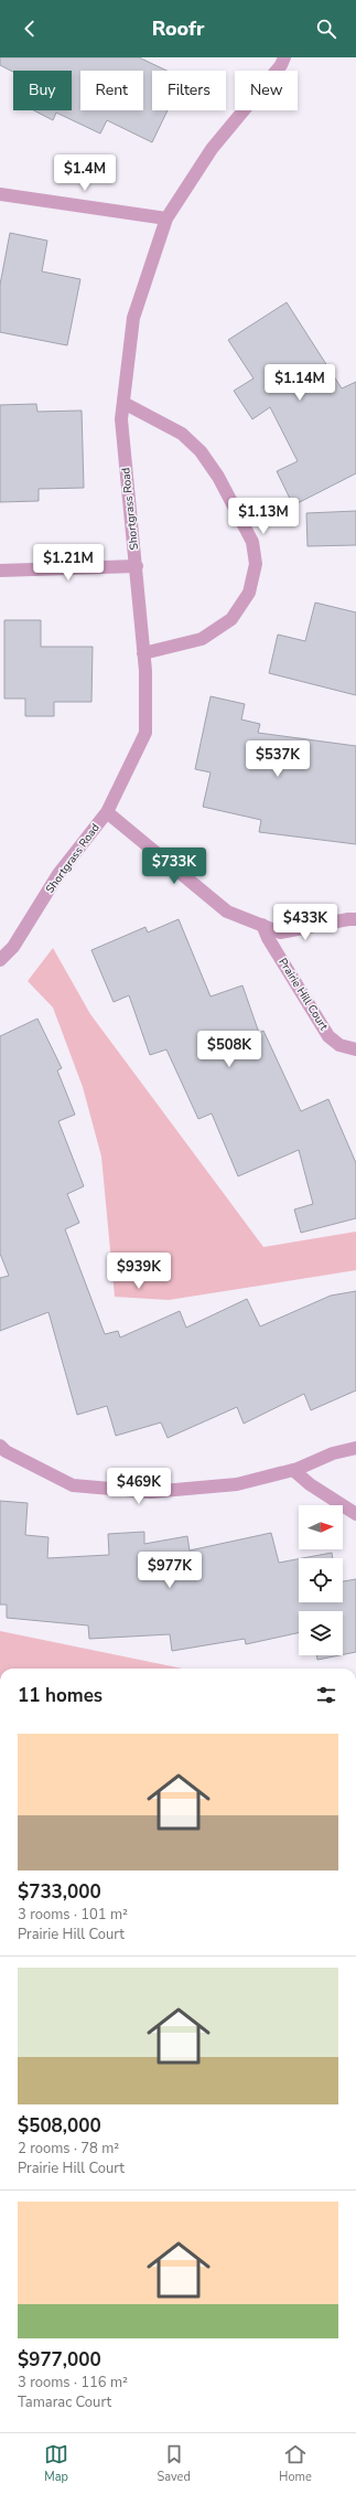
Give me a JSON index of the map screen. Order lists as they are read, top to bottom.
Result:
{
  "streets": {
    "street": ["Shortgrass Road", "Prairie Hill Court"]
  },
  "north": "right",
  "page": {
    "header": "Roofr",
    "chip": [
      "Buy",
      "Rent",
      "Filters",
      "New"
    ],
    "price": [
      "$1.4M",
      "$1.14M",
      "$1.13M",
      "$1.21M",
      "$537K",
      "$733K",
      "$433K",
      "$508K",
      "$939K",
      "$469K",
      "$977K"
    ],
    "heading": "11 homes",
    "list": [
      {
        "name": "$733,000",
        "note": "3 rooms · 101 m² · Prairie Hill Court"
      },
      {
        "name": "$508,000",
        "note": "2 rooms · 78 m² · Prairie Hill Court"
      },
      {
        "name": "$977,000",
        "note": "3 rooms · 116 m² · Tamarac Court"
      }
    ],
    "tabs": ["Map", "Saved", "Home"]
  }
}
